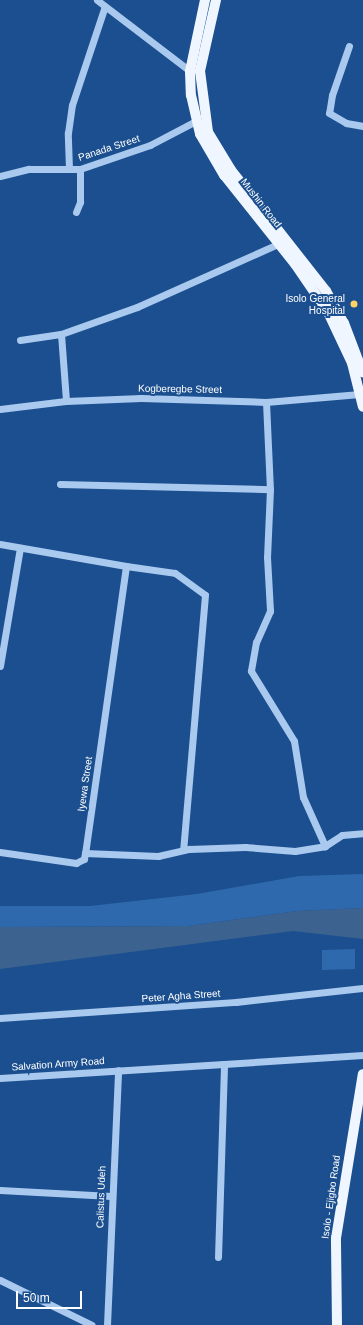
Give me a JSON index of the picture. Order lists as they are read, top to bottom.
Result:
{
  "streets": {
    "main road": ["Mushin Road", "Isolo - Ejigbo Road"],
    "street": [
      "Panada Street",
      "Kogberegbe Street",
      "Iyewa Street",
      "Peter Agha Street",
      "Salvation Army Road",
      "Calistus Udeh"
    ]
  },
  "crossings": [
    ["Panada Street", "Mushin Road"],
    ["Mushin Road", "Kogberegbe Street"],
    ["Salvation Army Road", "Calistus Udeh"]
  ],
  "places": ["Isolo General Hospital"],
  "scale_bar": "50 m"
}
